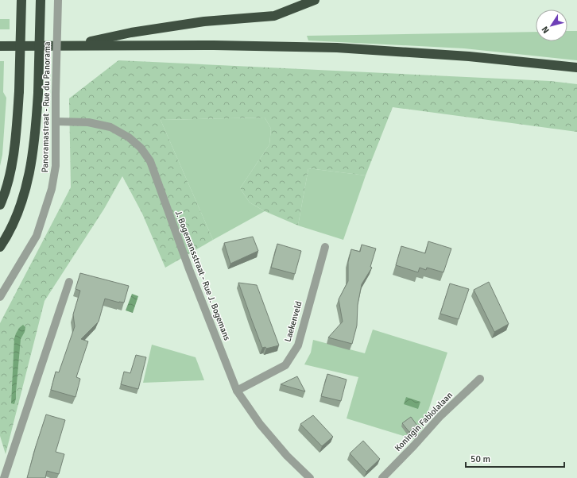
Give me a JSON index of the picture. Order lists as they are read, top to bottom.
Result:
{
  "streets": {
    "street": [
      "Panoramastraat - Rue du Panorama",
      "J. Bogemansstraat - Rue J. Bogemans",
      "Laekenveld",
      "Koningin Fabiolalaan"
    ]
  },
  "crossings": [
    ["Panoramastraat - Rue du Panorama", "J. Bogemansstraat - Rue J. Bogemans"],
    ["J. Bogemansstraat - Rue J. Bogemans", "Laekenveld"]
  ],
  "scale_bar": "50 m",
  "north": "bottom left"
}
